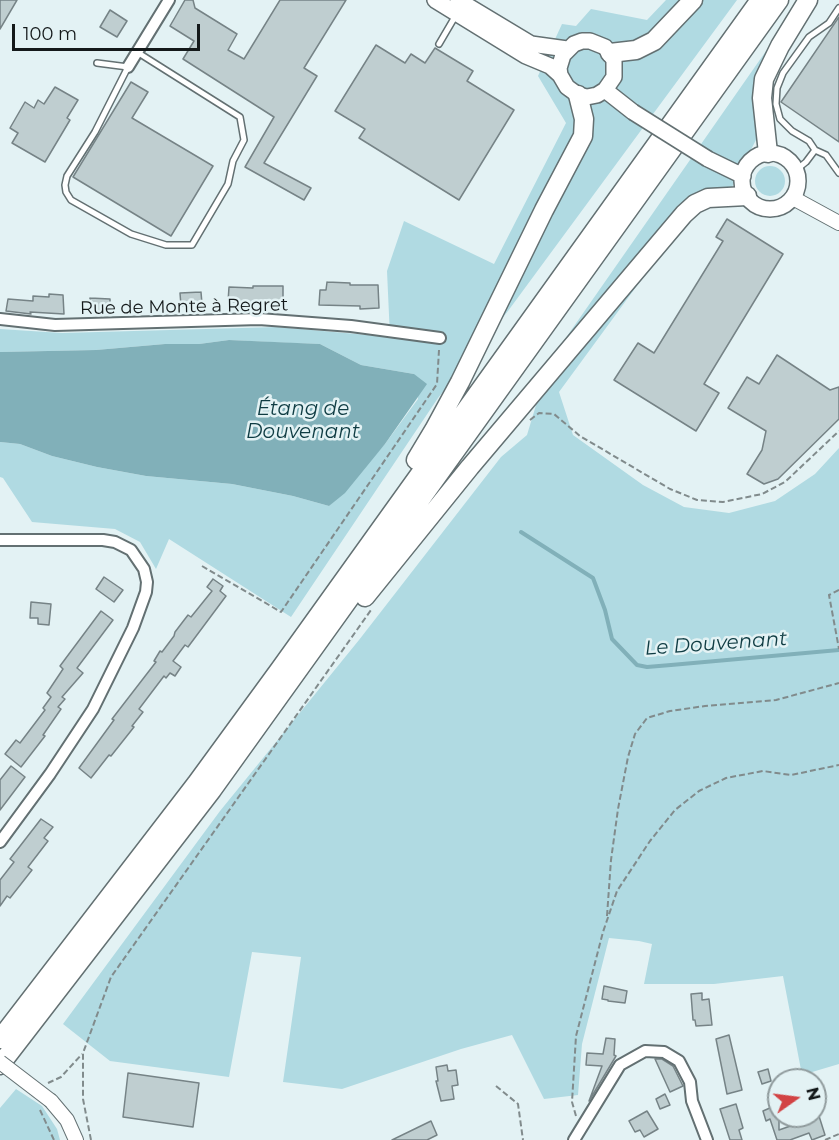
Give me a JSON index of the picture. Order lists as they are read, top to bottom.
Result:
{
  "streets": {
    "street": ["Rue de Monte à Regret"]
  },
  "water": ["Étang de Douvenant", "Le Douvenant"],
  "scale_bar": "100 m",
  "north": "right"
}
